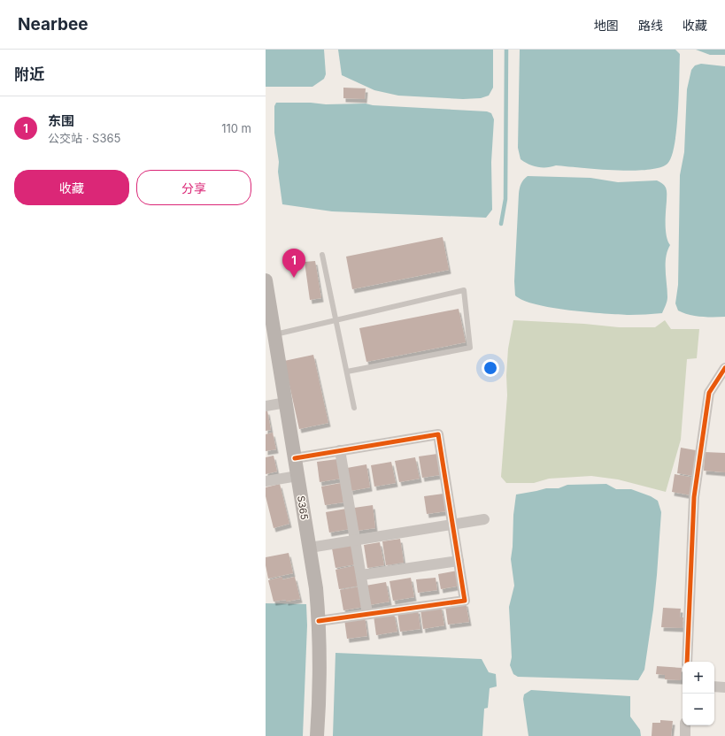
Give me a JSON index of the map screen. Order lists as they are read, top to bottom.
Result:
{
  "streets": {
    "street": ["S365"]
  },
  "page": {
    "header": "Nearbee",
    "nav": ["地图", "路线", "收藏"],
    "heading": "附近",
    "list": [
      {
        "mark": "1",
        "name": "东围",
        "note": "公交站 · S365",
        "value": "110 m"
      }
    ],
    "buttons": ["收藏", "分享"],
    "pins": "1",
    "map_buttons": ["+", "−"]
  }
}
